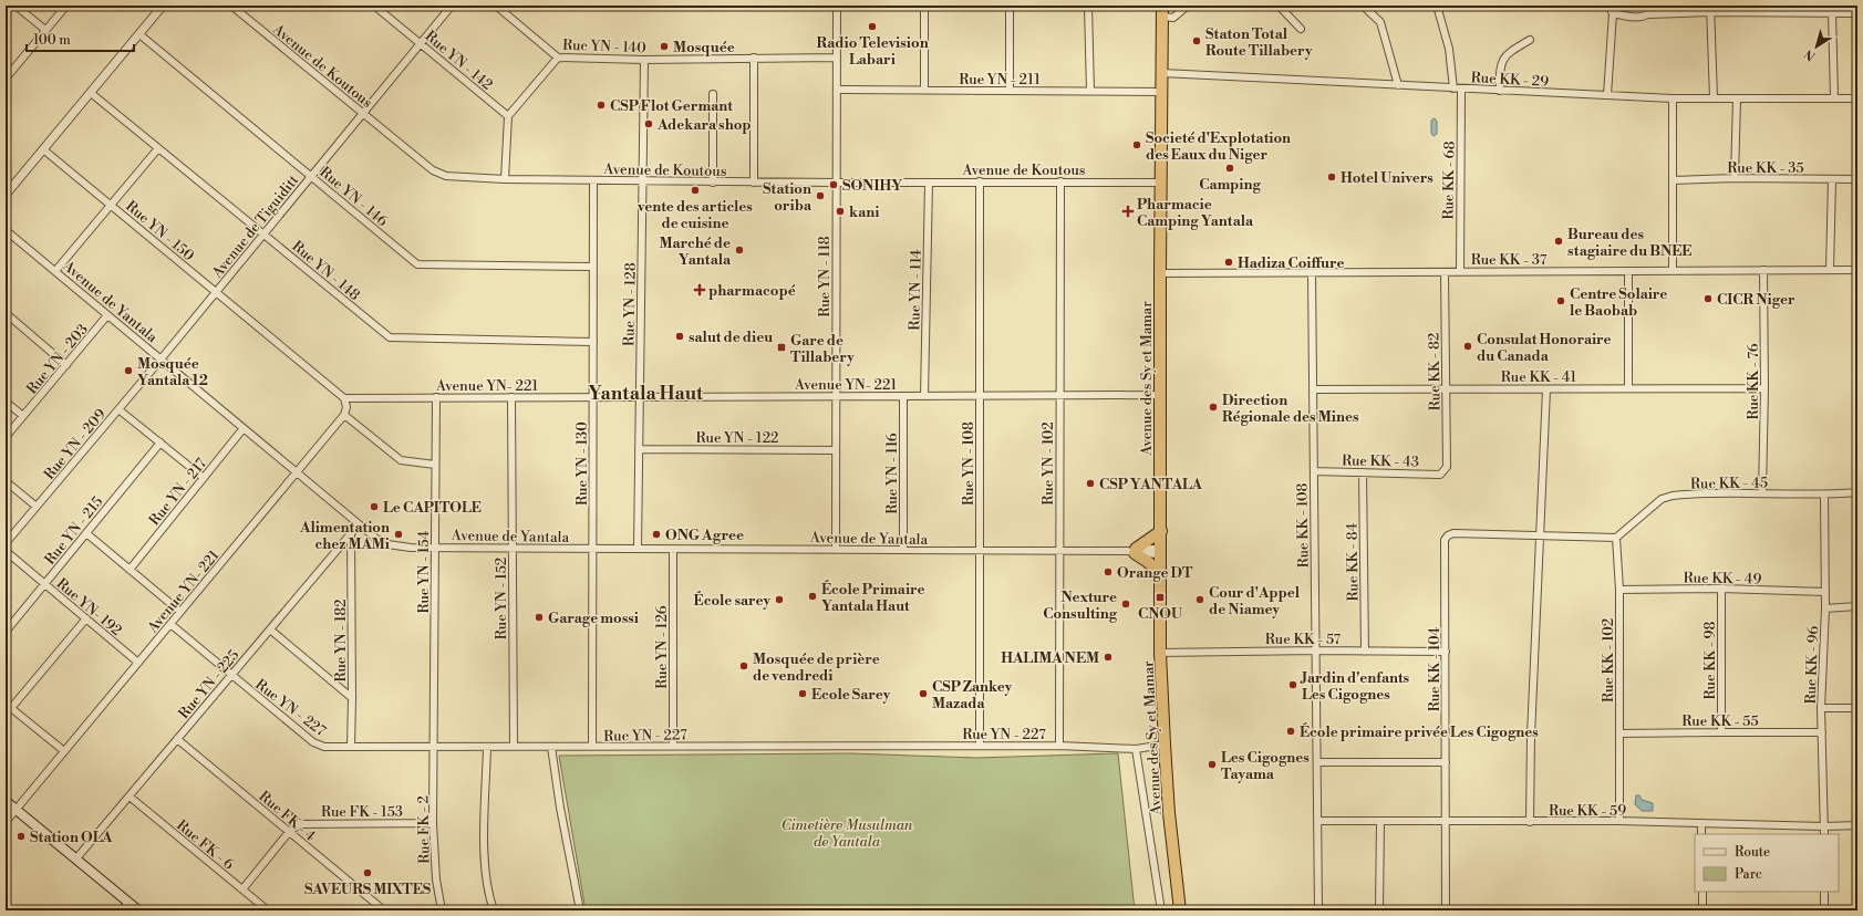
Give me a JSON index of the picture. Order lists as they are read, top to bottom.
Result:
{
  "streets": {
    "highway": ["Avenue des Sy et Mamar"],
    "street": [
      "Rue YN - 140",
      "Rue YN - 142",
      "Avenue de Koutous",
      "Rue YN - 211",
      "Rue KK - 29",
      "Rue KK - 35",
      "Rue KK - 68",
      "Rue YN - 146",
      "Avenue de Tiguiditt",
      "Rue YN - 150",
      "Rue KK - 37",
      "Rue YN - 148",
      "Rue YN - 118",
      "Rue YN - 114",
      "Avenue de Yantala",
      "Rue YN - 128",
      "Rue YN - 203",
      "Rue KK - 82",
      "Rue KK - 41",
      "Rue KK - 76",
      "Avenue YN- 221",
      "Rue YN - 122",
      "Rue YN - 209",
      "Rue KK - 43",
      "Rue YN - 130",
      "Rue YN - 108",
      "Rue YN - 102",
      "Rue YN - 116",
      "Rue KK - 45",
      "Rue YN - 217",
      "Rue KK - 108",
      "Rue YN - 215",
      "Rue KK - 84",
      "Rue YN - 154",
      "Rue KK - 49",
      "Rue YN - 152",
      "Rue YN- 192",
      "Rue KK - 57",
      "Rue YN - 182",
      "Rue YN - 126",
      "Rue KK - 102",
      "Rue KK - 98",
      "Rue KK - 96",
      "Rue KK - 104",
      "Rue YN - 225",
      "Rue YN - 227",
      "Rue KK - 55",
      "Rue KK - 59",
      "Rue FK - 153",
      "Rue FK - 4",
      "Rue FK - 2",
      "Rue FK - 6"
    ]
  },
  "crossings": [
    ["Rue YN - 140", "Rue YN - 118"],
    ["Rue YN - 140", "Rue YN - 128"],
    ["Rue YN - 142", "Avenue de Tiguiditt"],
    ["Avenue de Koutous", "Avenue de Tiguiditt"],
    ["Avenue de Koutous", "Rue YN - 118"],
    ["Avenue de Koutous", "Rue YN - 114"],
    ["Avenue de Koutous", "Rue YN - 128"],
    ["Avenue de Koutous", "Avenue des Sy et Mamar"],
    ["Avenue de Koutous", "Rue YN - 130"],
    ["Avenue de Koutous", "Rue YN - 108"],
    ["Avenue de Koutous", "Rue YN - 102"],
    ["Rue YN - 211", "Rue YN - 118"],
    ["Rue YN - 211", "Avenue des Sy et Mamar"],
    ["Rue KK - 29", "Rue KK - 68"],
    ["Rue KK - 29", "Avenue des Sy et Mamar"],
    ["Rue KK - 68", "Rue KK - 37"],
    ["Rue YN - 146", "Avenue de Tiguiditt"],
    ["Rue YN - 146", "Rue YN - 130"],
    ["Avenue de Tiguiditt", "Rue YN - 150"],
    ["Avenue de Tiguiditt", "Rue YN - 148"],
    ["Avenue de Tiguiditt", "Avenue de Yantala"],
    ["Avenue de Tiguiditt", "Rue YN - 209"],
    ["Rue YN - 150", "Avenue YN- 221"],
    ["Rue KK - 37", "Rue KK - 82"],
    ["Rue KK - 37", "Avenue des Sy et Mamar"],
    ["Rue KK - 37", "Rue KK - 76"],
    ["Rue KK - 37", "Rue KK - 108"],
    ["Rue YN - 148", "Rue YN - 130"],
    ["Rue YN - 118", "Avenue de Yantala"],
    ["Rue YN - 118", "Avenue YN- 221"],
    ["Rue YN - 118", "Rue YN - 122"],
    ["Rue YN - 114", "Avenue YN- 221"],
    ["Avenue de Yantala", "Rue YN - 128"],
    ["Avenue de Yantala", "Rue YN - 203"],
    ["Avenue de Yantala", "Avenue des Sy et Mamar"],
    ["Avenue de Yantala", "Avenue YN- 221"],
    ["Avenue de Yantala", "Rue YN - 209"],
    ["Avenue de Yantala", "Rue YN - 130"],
    ["Avenue de Yantala", "Rue YN - 108"],
    ["Avenue de Yantala", "Rue YN - 102"],
    ["Avenue de Yantala", "Rue YN - 116"],
    ["Avenue de Yantala", "Rue YN - 217"],
    ["Avenue de Yantala", "Rue YN - 154"],
    ["Avenue de Yantala", "Rue YN - 152"],
    ["Avenue de Yantala", "Rue YN - 126"],
    ["Avenue de Yantala", "Rue YN - 225"],
    ["Rue YN - 128", "Avenue YN- 221"],
    ["Rue YN - 128", "Rue YN - 122"],
    ["Rue KK - 82", "Rue KK - 41"],
    ["Rue KK - 82", "Rue KK - 43"],
    ["Rue KK - 41", "Rue KK - 76"],
    ["Rue KK - 41", "Rue KK - 108"],
    ["Avenue des Sy et Mamar", "Avenue YN- 221"],
    ["Avenue des Sy et Mamar", "Rue KK - 57"],
    ["Avenue des Sy et Mamar", "Rue YN - 227"],
    ["Rue KK - 76", "Rue KK - 45"],
    ["Avenue YN- 221", "Rue YN - 130"],
    ["Avenue YN- 221", "Rue YN - 108"],
    ["Avenue YN- 221", "Rue YN - 102"],
    ["Avenue YN- 221", "Rue YN - 116"],
    ["Avenue YN- 221", "Rue YN - 154"],
    ["Avenue YN- 221", "Rue YN - 152"],
    ["Avenue YN- 221", "Rue YN- 192"],
    ["Avenue YN- 221", "Rue YN - 227"],
    ["Rue KK - 43", "Rue KK - 108"],
    ["Rue KK - 43", "Rue KK - 84"],
    ["Rue YN - 130", "Rue YN - 227"],
    ["Rue YN - 108", "Rue YN - 227"],
    ["Rue YN - 102", "Rue YN - 227"],
    ["Rue KK - 45", "Rue KK - 102"],
    ["Rue KK - 45", "Rue KK - 96"],
    ["Rue KK - 108", "Rue KK - 57"],
    ["Rue KK - 108", "Rue KK - 59"],
    ["Rue YN - 215", "Rue YN- 192"],
    ["Rue KK - 84", "Rue KK - 57"],
    ["Rue YN - 154", "Rue YN - 227"],
    ["Rue YN - 154", "Rue FK - 2"],
    ["Rue KK - 49", "Rue KK - 102"],
    ["Rue KK - 49", "Rue KK - 98"],
    ["Rue KK - 49", "Rue KK - 96"],
    ["Rue YN - 152", "Rue YN - 227"],
    ["Rue KK - 57", "Rue KK - 104"],
    ["Rue YN - 182", "Rue YN - 225"],
    ["Rue YN - 182", "Rue YN - 227"],
    ["Rue YN - 126", "Rue YN - 227"],
    ["Rue KK - 102", "Rue KK - 55"],
    ["Rue KK - 102", "Rue KK - 59"],
    ["Rue KK - 98", "Rue KK - 55"],
    ["Rue KK - 96", "Rue KK - 55"],
    ["Rue KK - 96", "Rue KK - 59"],
    ["Rue KK - 104", "Rue KK - 59"],
    ["Rue YN - 225", "Rue YN - 227"],
    ["Rue YN - 225", "Rue FK - 4"],
    ["Rue YN - 225", "Rue FK - 6"],
    ["Rue YN - 227", "Rue FK - 2"],
    ["Rue FK - 153", "Rue FK - 4"],
    ["Rue FK - 153", "Rue FK - 2"],
    ["Rue FK - 153", "Rue FK - 6"]
  ],
  "districts": ["Yantala Haut"],
  "parks": ["Cimetière Musulman de Yantala"],
  "places": {
    "other": [
      "Radio Television Labari",
      "Staton Total Route Tillabery",
      "Mosquée",
      "CSP Flot Germant",
      "Adekara shop",
      "Societé d'Explotation des Eaux du Niger",
      "Camping",
      "Hotel Univers",
      "SONIHY",
      "vente des articles de cuisine",
      "Station oriba",
      "kani",
      "Bureau des stagiaire du BNEE",
      "Marché de Yantala",
      "Hadiza Coiffure",
      "CICR Niger",
      "Centre Solaire le Baobab",
      "salut de dieu",
      "Consulat Honoraire du Canada",
      "Mosquée Yantala 12",
      "Direction Régionale des Mines",
      "CSP YANTALA",
      "Le CAPITOLE",
      "Alimentation chez MAMi",
      "ONG Agree",
      "Orange DT",
      "École Primaire Yantala Haut",
      "École sarey",
      "Cour d'Appel de Niamey",
      "Nexture Consulting",
      "Garage mossi",
      "HALIMA NEM",
      "Mosquée de prière de vendredi",
      "Jardin d'enfants Les Cigognes",
      "Ecole Sarey",
      "CSP Zankey Mazada",
      "École primaire privée Les Cigognes",
      "Les Cigognes Tayama",
      "Station OLA",
      "SAVEURS MIXTES"
    ],
    "health": ["Pharmacie Camping Yantala", "pharmacopé"],
    "transit": ["Gare de Tillabery", "CNOU"]
  },
  "legend": ["Route", "Parc"],
  "scale_bar": "100 m",
  "north": "bottom left"
}
